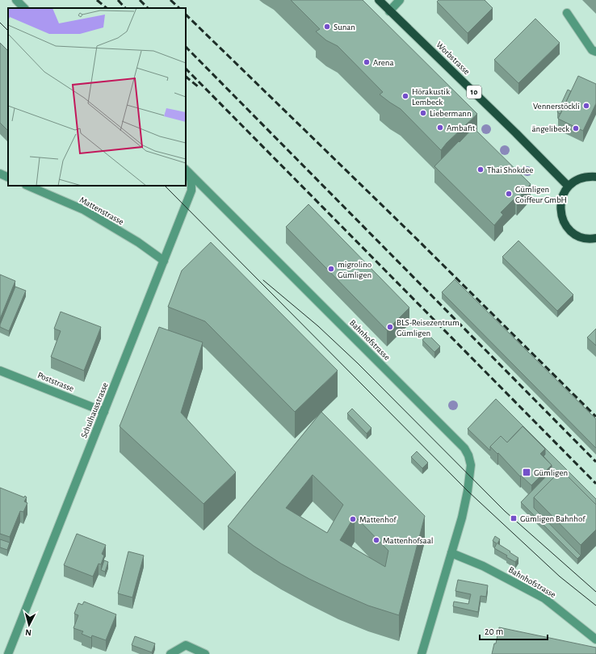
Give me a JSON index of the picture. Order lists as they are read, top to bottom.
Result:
{
  "streets": {
    "main road": ["Worbstrasse", "10"],
    "street": [
      "Mattenstrasse",
      "Bahnhofstrasse",
      "Poststrasse",
      "Schulhausstrasse"
    ]
  },
  "crossings": [
    ["Mattenstrasse", "Schulhausstrasse"],
    ["Bahnhofstrasse", "Schulhausstrasse"],
    ["Poststrasse", "Schulhausstrasse"]
  ],
  "places": {
    "other": [
      "Sunan",
      "Arena",
      "Hörakustik Lembeck",
      "Vennerstöckli",
      "Liebermann",
      "Ambafit",
      "ängelibeck",
      "Thai Shokdee",
      "Gümligen Coiffeur GmbH",
      "migrolino Gümligen",
      "BLS-Reisezentrum Gümligen",
      "Mattenhof",
      "Mattenhofsaal"
    ],
    "transit": ["Gümligen", "Gümligen Bahnhof"]
  },
  "scale_bar": "20 m",
  "north": "bottom"
}
